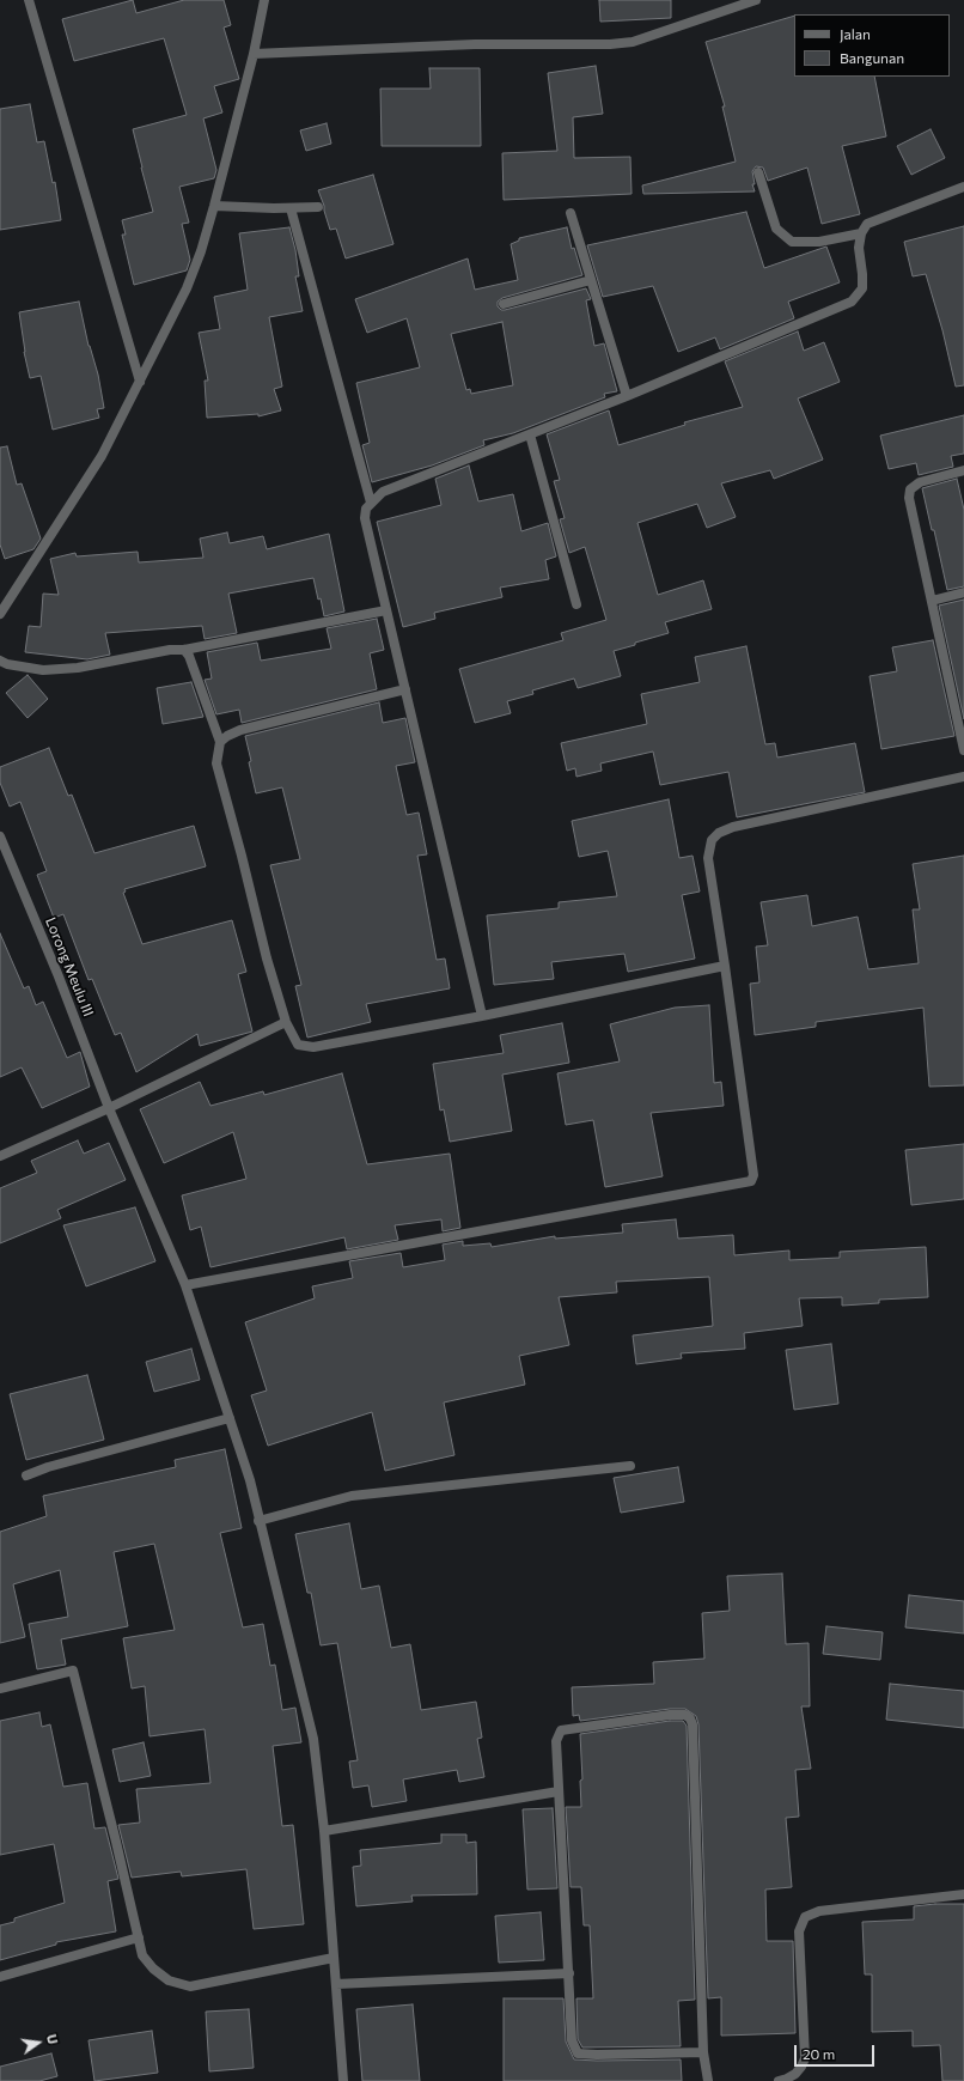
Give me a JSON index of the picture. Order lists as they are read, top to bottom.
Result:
{
  "streets": {
    "street": ["Lorong Meulu III"]
  },
  "legend": ["Jalan", "Bangunan"],
  "scale_bar": "20 m",
  "north": "right"
}
